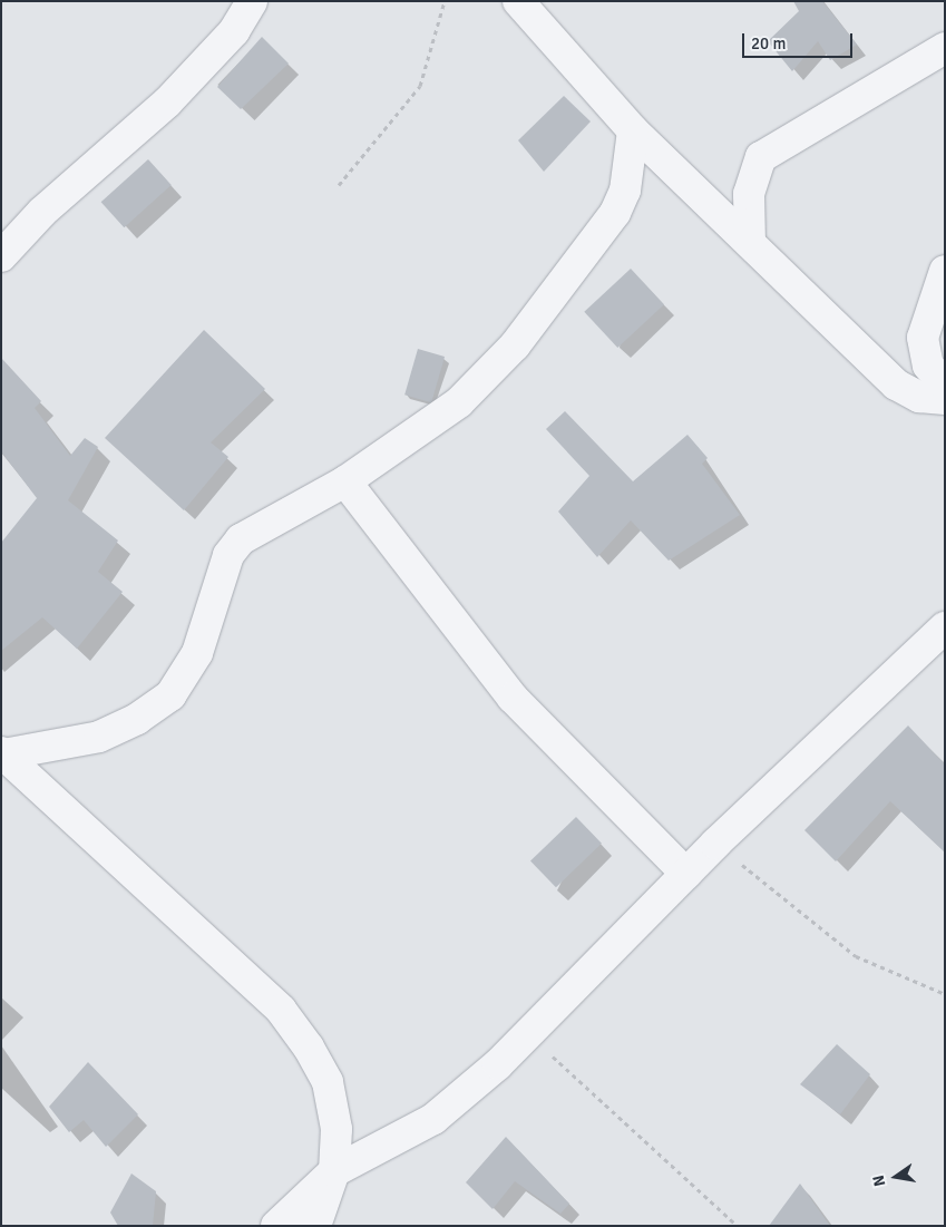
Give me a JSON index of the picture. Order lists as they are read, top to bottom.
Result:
{
  "scale_bar": "20 m",
  "north": "left"
}
